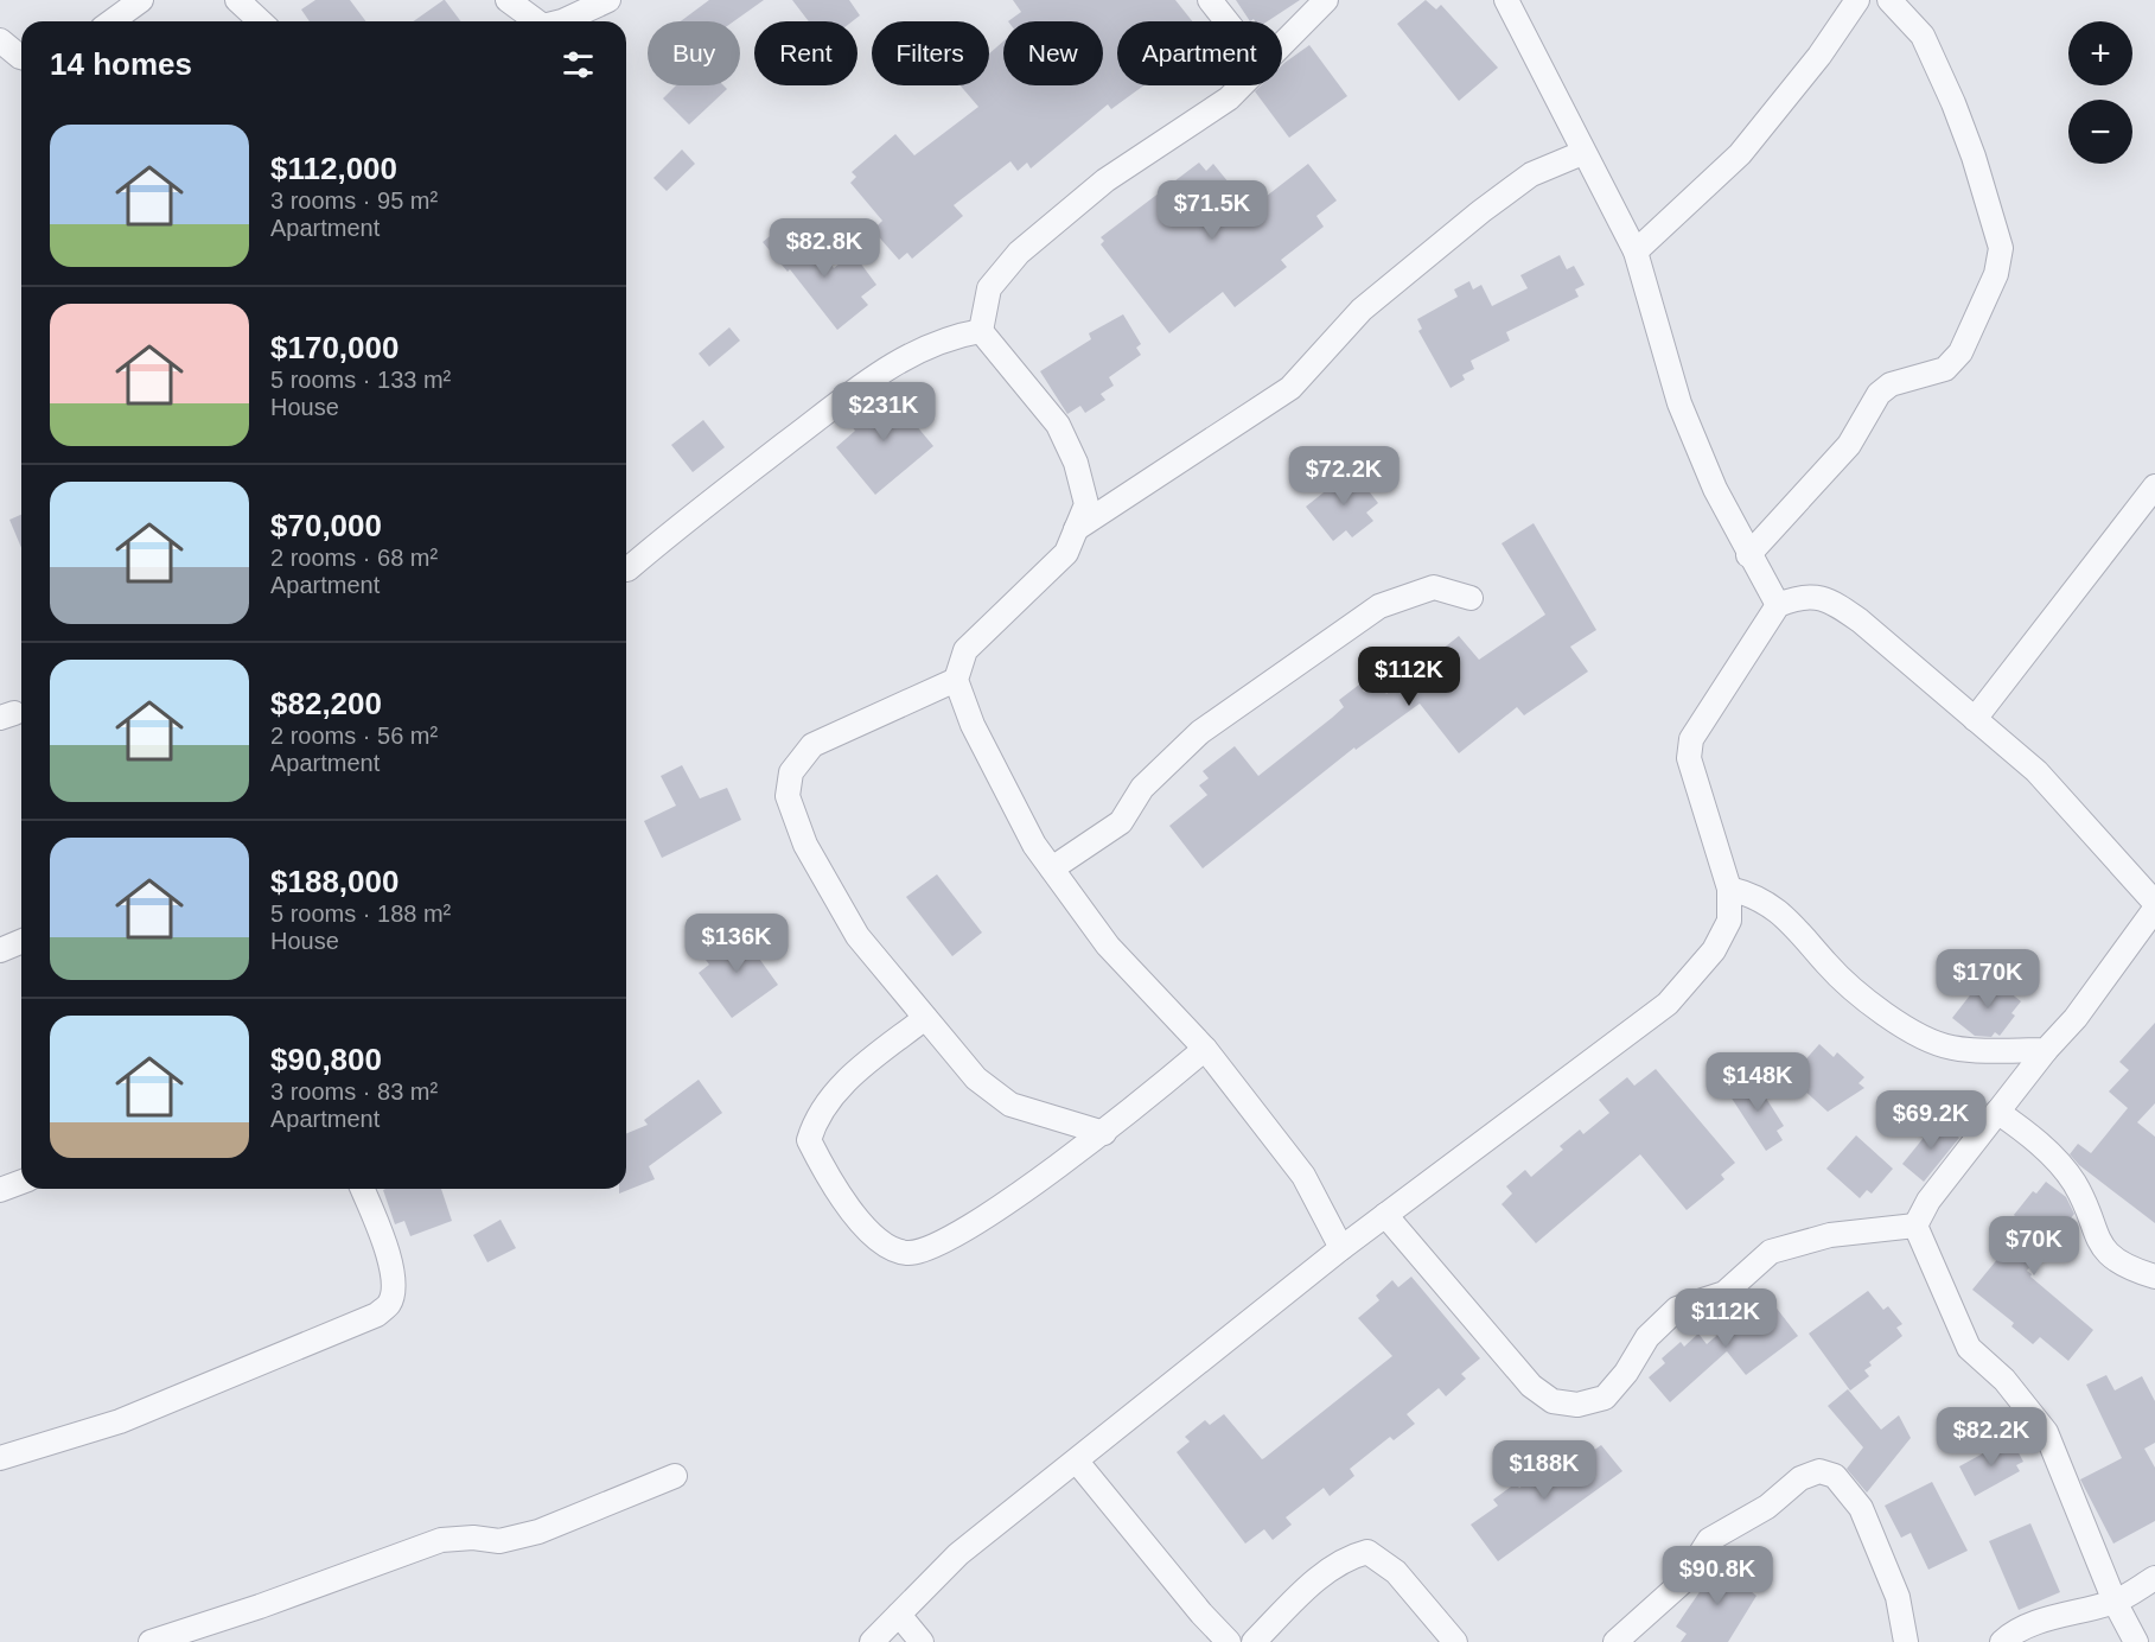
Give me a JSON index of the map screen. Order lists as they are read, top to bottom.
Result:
{
  "page": {
    "map_buttons": ["+", "−"],
    "chip": [
      "Buy",
      "Rent",
      "Filters",
      "New",
      "Apartment"
    ],
    "heading": "14 homes",
    "list": [
      {
        "name": "$112,000",
        "note": "3 rooms · 95 m² · Apartment"
      },
      {
        "name": "$170,000",
        "note": "5 rooms · 133 m² · House"
      },
      {
        "name": "$70,000",
        "note": "2 rooms · 68 m² · Apartment"
      },
      {
        "name": "$82,200",
        "note": "2 rooms · 56 m² · Apartment"
      },
      {
        "name": "$188,000",
        "note": "5 rooms · 188 m² · House"
      },
      {
        "name": "$90,800",
        "note": "3 rooms · 83 m² · Apartment"
      }
    ],
    "price": [
      "$71.5K",
      "$82.8K",
      "$231K",
      "$72.2K",
      "$112K",
      "$136K",
      "$170K",
      "$148K",
      "$69.2K",
      "$70K",
      "$112K",
      "$82.2K",
      "$188K",
      "$90.8K"
    ]
  }
}
